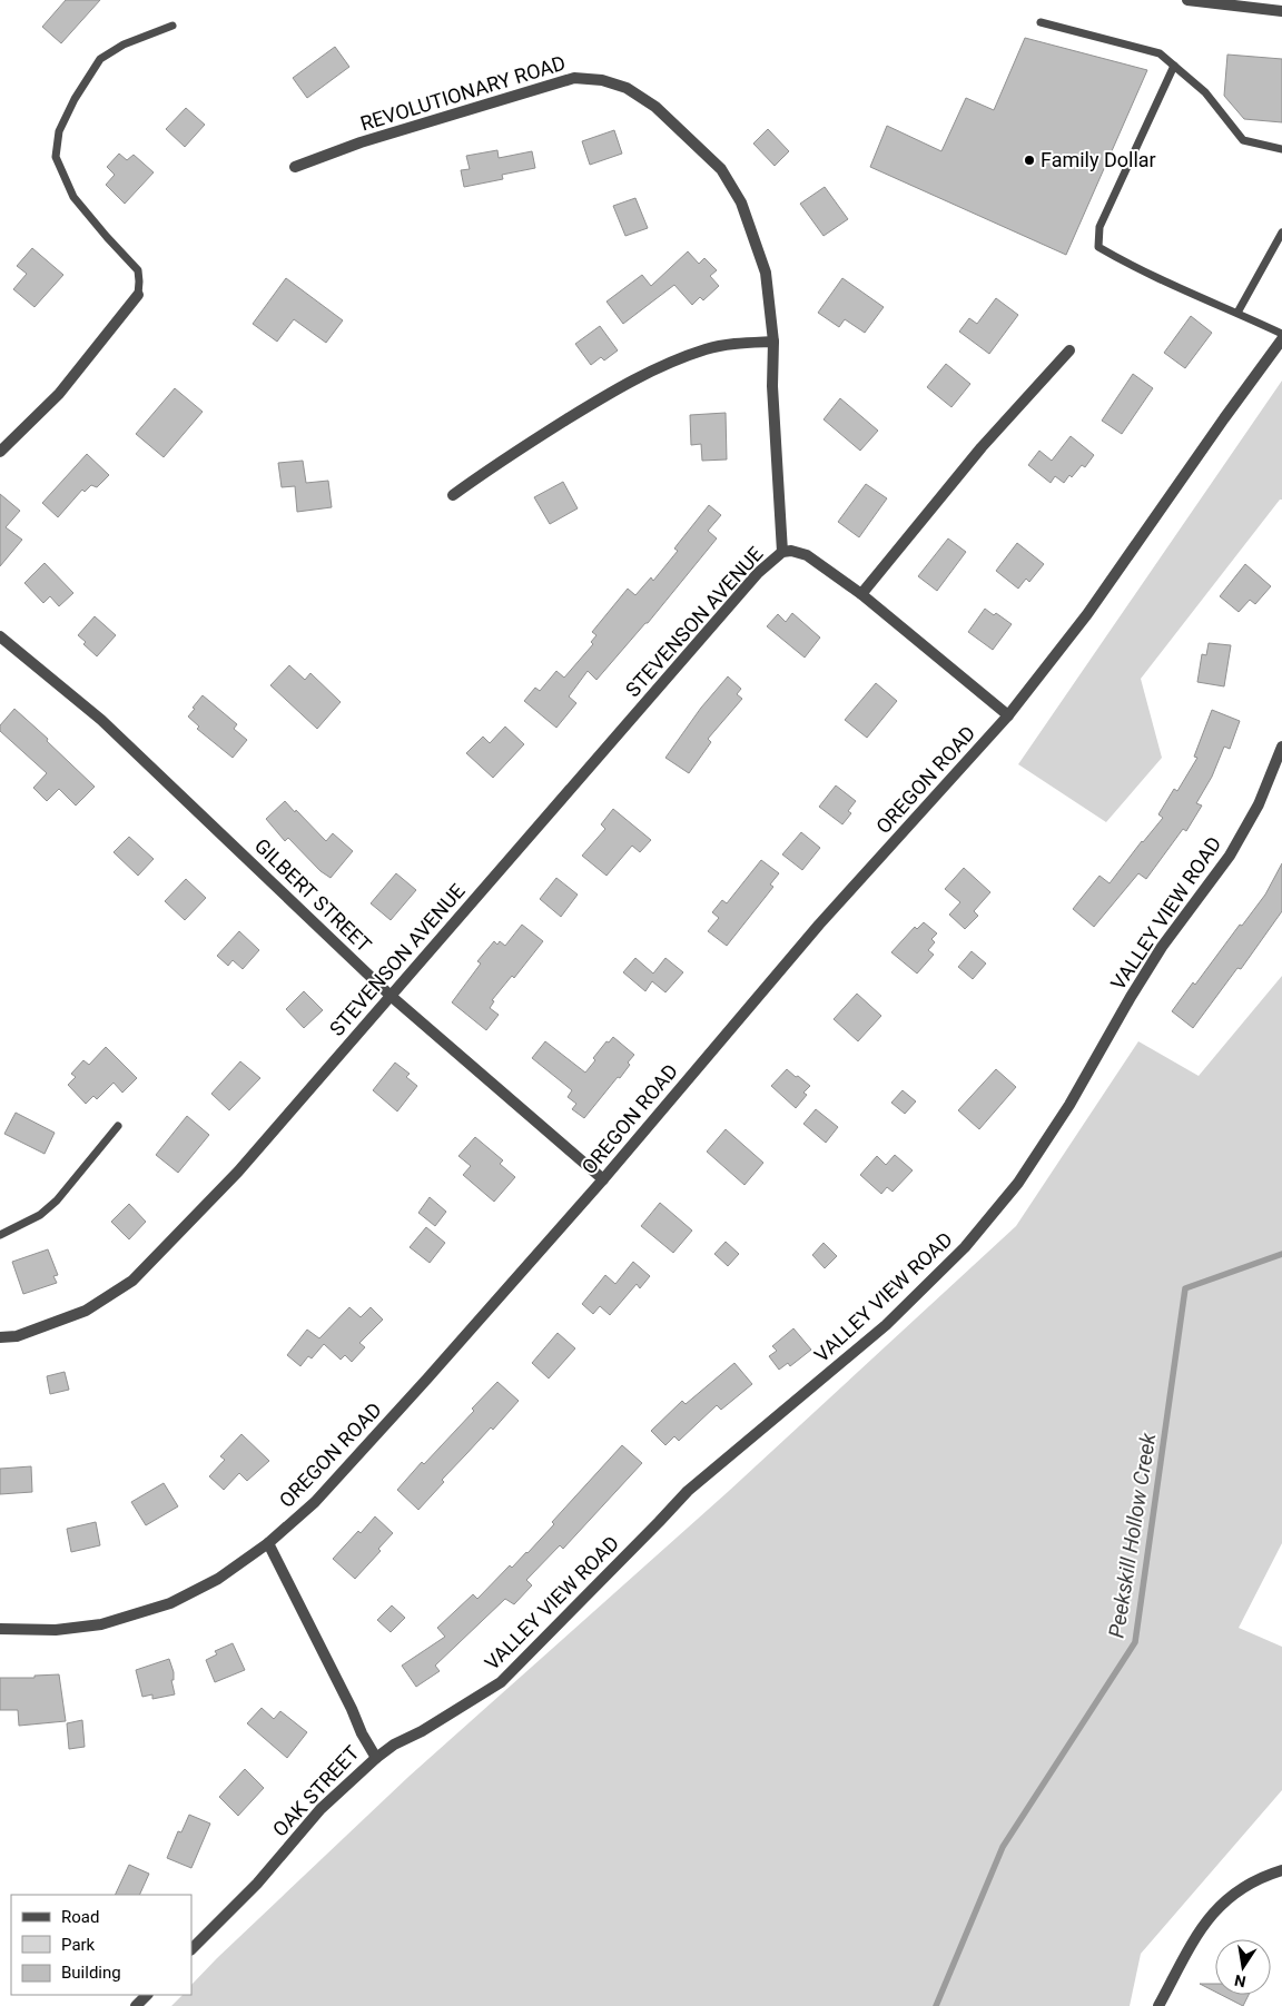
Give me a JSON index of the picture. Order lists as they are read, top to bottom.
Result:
{
  "streets": {
    "street": [
      "REVOLUTIONARY ROAD",
      "STEVENSON AVENUE",
      "OREGON ROAD",
      "GILBERT STREET",
      "VALLEY VIEW ROAD",
      "OAK STREET"
    ]
  },
  "crossings": [
    ["REVOLUTIONARY ROAD", "STEVENSON AVENUE"],
    ["STEVENSON AVENUE", "GILBERT STREET"],
    ["OREGON ROAD", "GILBERT STREET"],
    ["OREGON ROAD", "OAK STREET"],
    ["VALLEY VIEW ROAD", "OAK STREET"]
  ],
  "water": ["Peekskill Hollow Creek"],
  "places": ["Family Dollar"],
  "legend": ["Road", "Park", "Building"],
  "north": "bottom"
}
